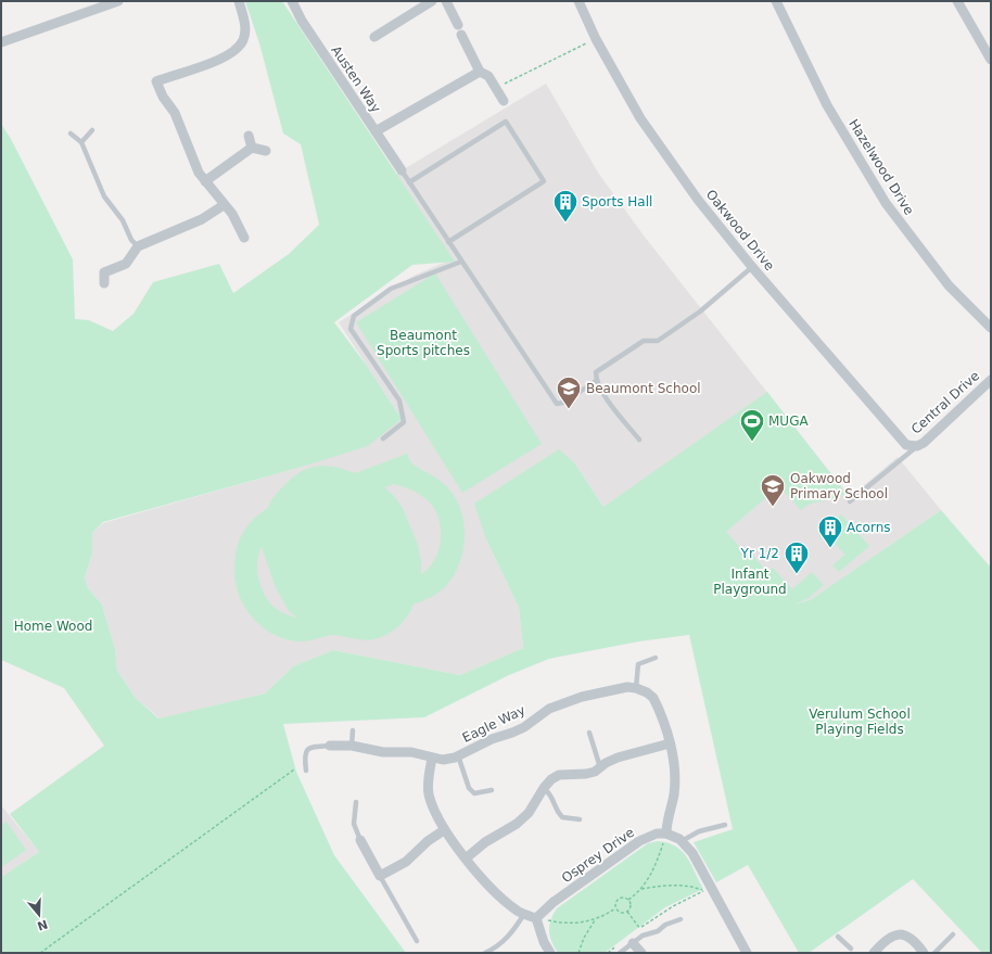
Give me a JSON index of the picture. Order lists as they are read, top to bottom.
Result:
{
  "streets": {
    "street": [
      "Austen Way",
      "Hazelwood Drive",
      "Oakwood Drive",
      "Central Drive",
      "Eagle Way",
      "Osprey Drive"
    ]
  },
  "crossings": [
    ["Oakwood Drive", "Central Drive"]
  ],
  "parks": [
    "Beaumont Sports pitches",
    "Infant Playground",
    "Home Wood",
    "Verulum School Playing Fields"
  ],
  "places": {
    "building": ["Sports Hall", "Acorns", "Yr 1/2"],
    "school or university": ["Beaumont School", "Oakwood Primary School"],
    "sports": ["MUGA"]
  },
  "north": "bottom"
}
